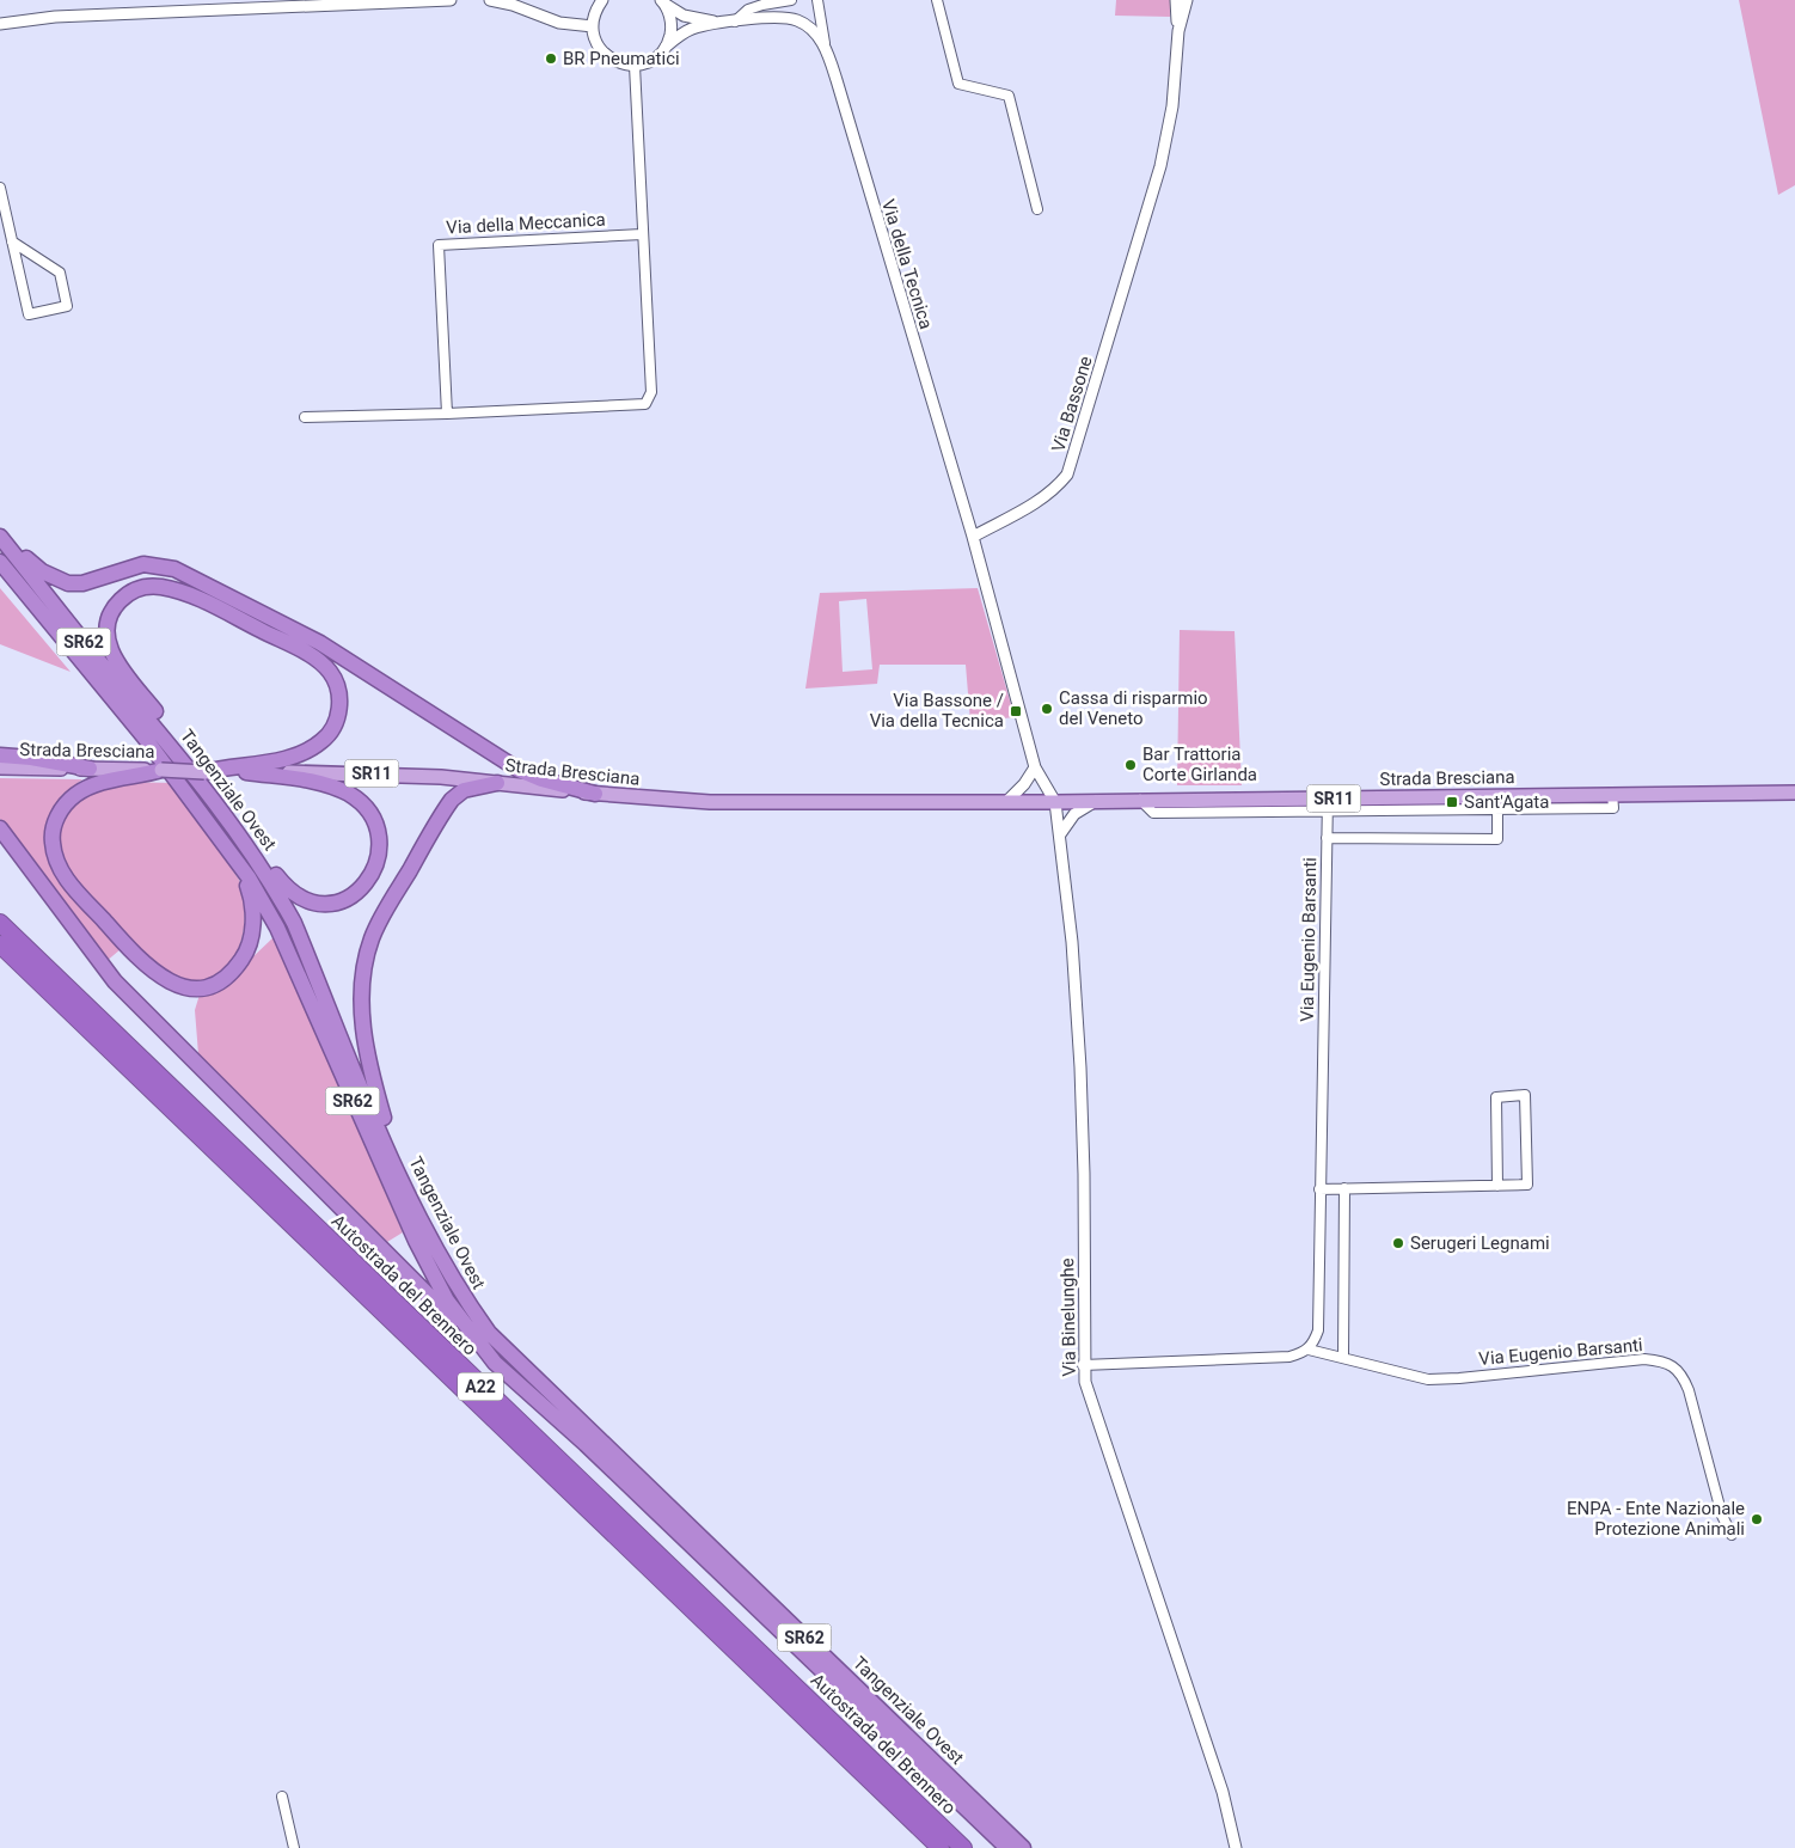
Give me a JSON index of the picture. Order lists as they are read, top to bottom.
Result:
{
  "streets": {
    "highway": [
      "SR62",
      "Tangenziale Ovest",
      "Autostrada del Brennero",
      "A22"
    ],
    "main road": ["Strada Bresciana", "SR11"],
    "street": [
      "Via della Meccanica",
      "Via della Tecnica",
      "Via Bassone",
      "Via Eugenio Barsanti",
      "Via Binelunghe"
    ]
  },
  "crossings": [
    ["Via della Tecnica", "Via Bassone"],
    ["Strada Bresciana", "Via Eugenio Barsanti"],
    ["Strada Bresciana", "Via Binelunghe"],
    ["Via Eugenio Barsanti", "Via Binelunghe"]
  ],
  "places": {
    "other": [
      "BR Pneumatici",
      "Cassa di risparmio del Veneto",
      "Bar Trattoria Corte Girlanda",
      "Serugeri Legnami",
      "ENPA - Ente Nazionale Protezione Animali"
    ],
    "transit": ["Via Bassone / Via della Tecnica", "Sant'Agata"]
  }
}
